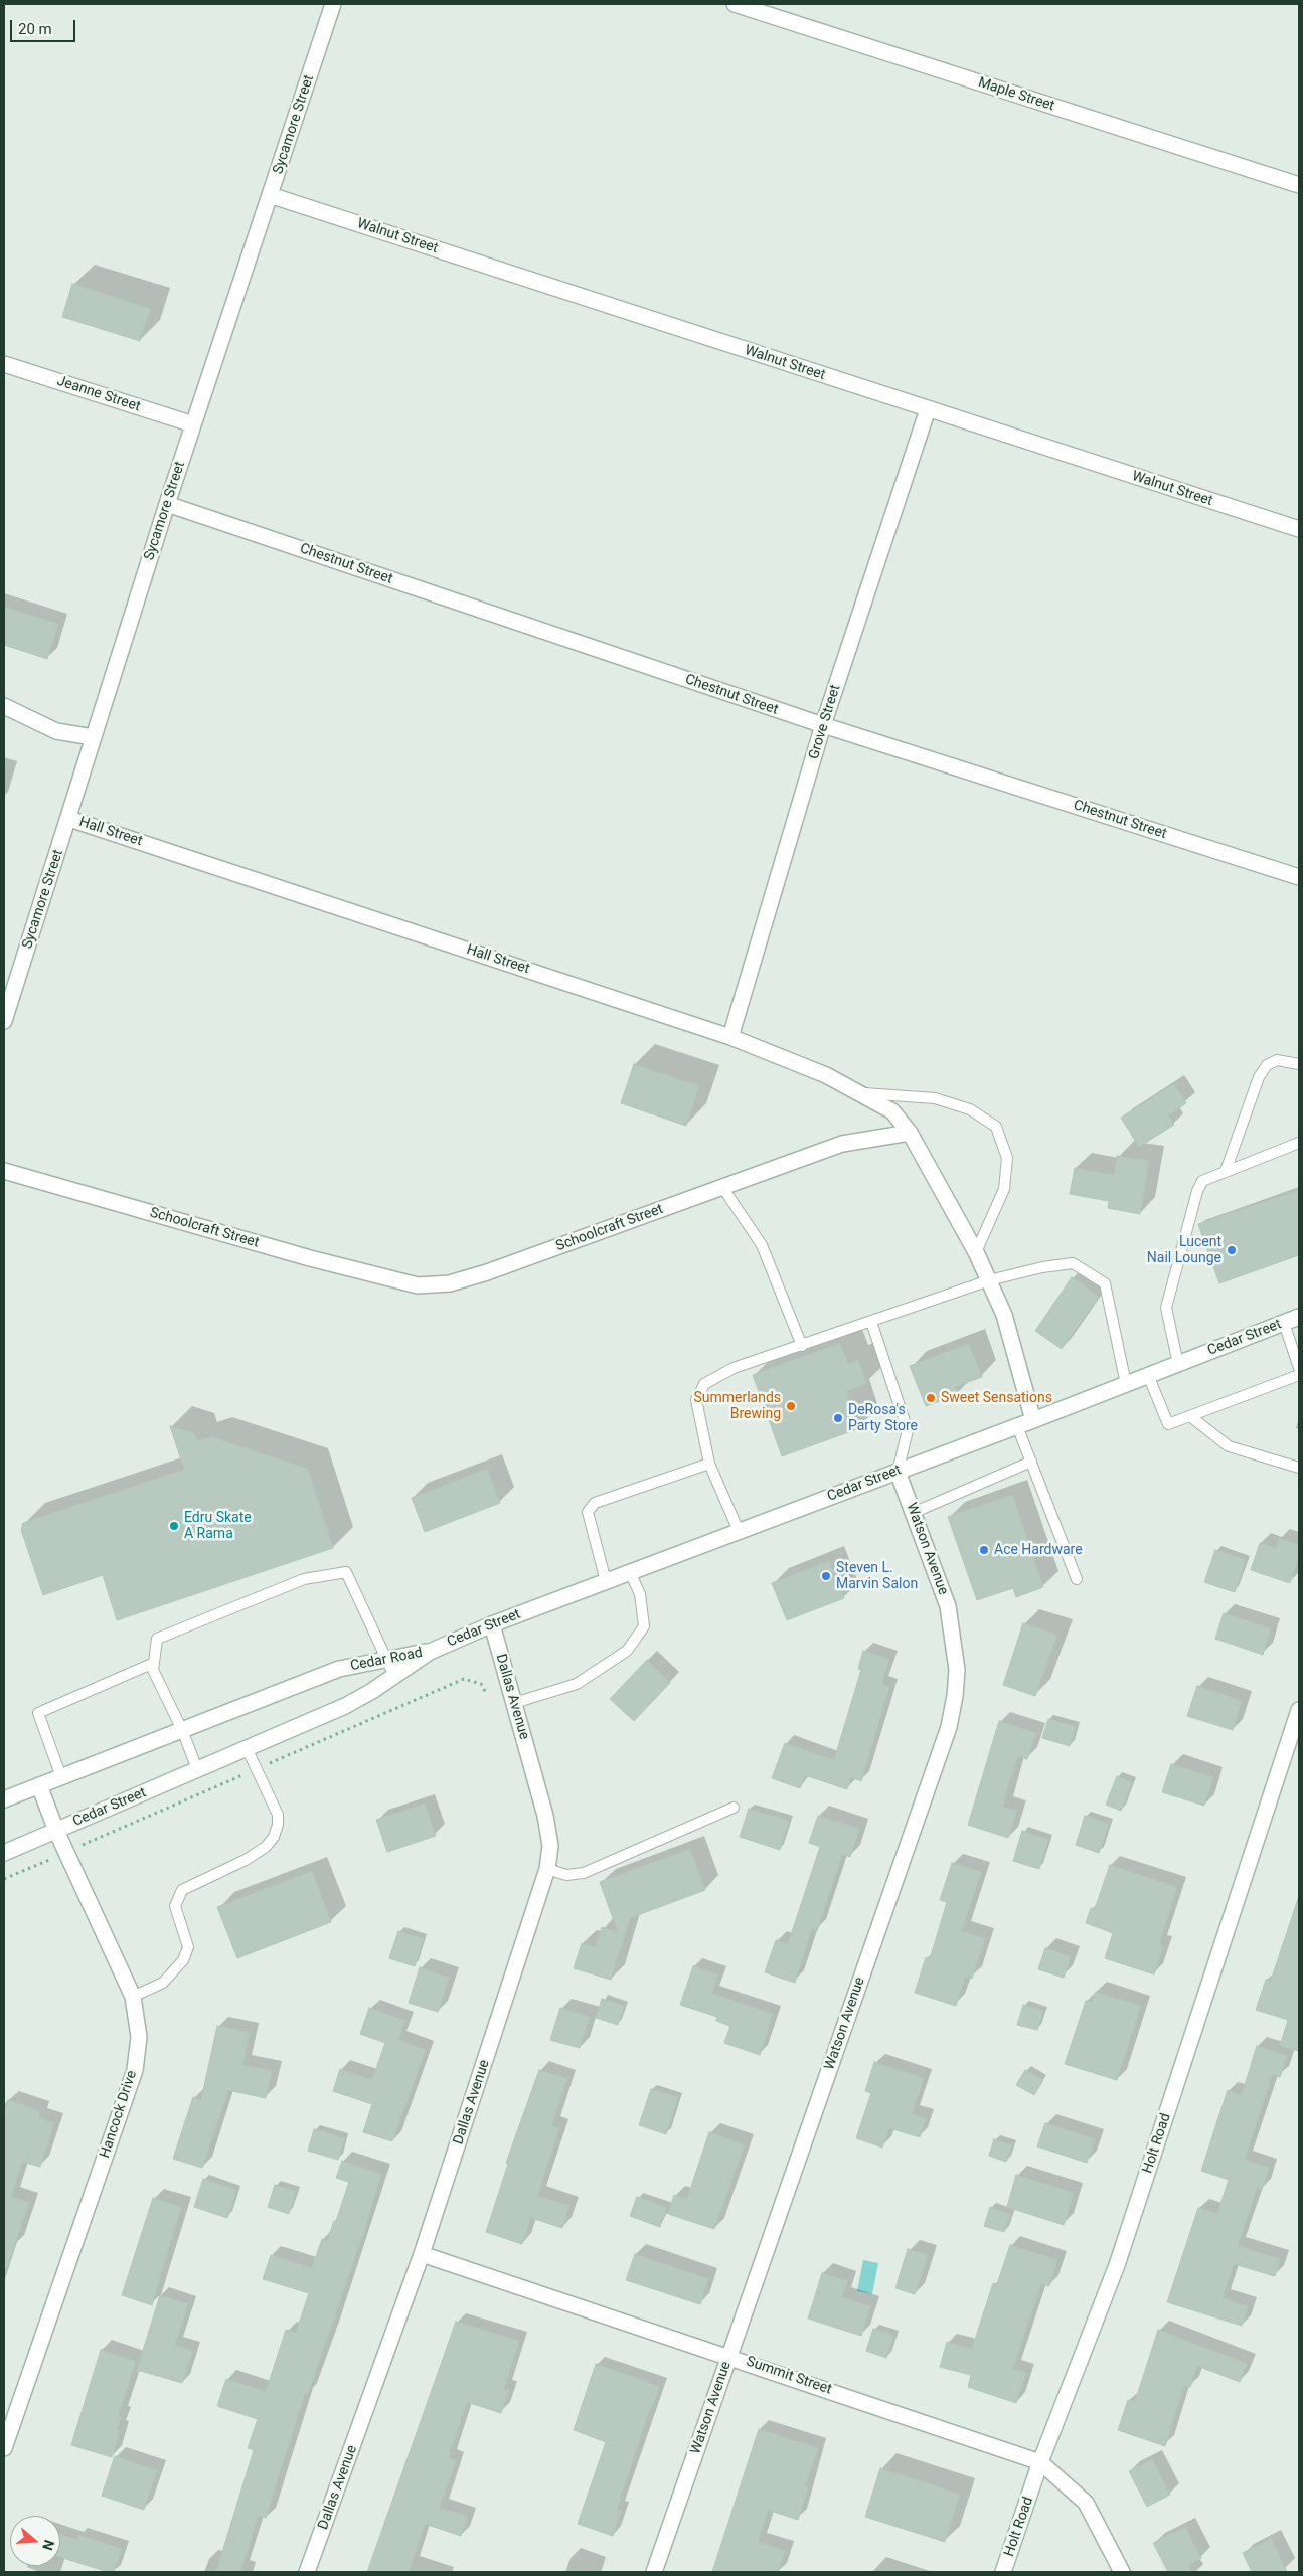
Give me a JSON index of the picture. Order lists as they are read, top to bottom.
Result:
{
  "streets": {
    "street": [
      "Maple Street",
      "Sycamore Street",
      "Walnut Street",
      "Jeanne Street",
      "Chestnut Street",
      "Grove Street",
      "Hall Street",
      "Schoolcraft Street",
      "Cedar Street",
      "Watson Avenue",
      "Cedar Road",
      "Dallas Avenue",
      "Hancock Drive",
      "Holt Road",
      "Summit Street"
    ]
  },
  "crossings": [
    ["Sycamore Street", "Walnut Street"],
    ["Sycamore Street", "Jeanne Street"],
    ["Sycamore Street", "Chestnut Street"],
    ["Sycamore Street", "Hall Street"],
    ["Walnut Street", "Grove Street"],
    ["Chestnut Street", "Grove Street"],
    ["Grove Street", "Hall Street"],
    ["Hall Street", "Schoolcraft Street"],
    ["Cedar Street", "Watson Avenue"],
    ["Cedar Street", "Cedar Road"],
    ["Cedar Street", "Dallas Avenue"],
    ["Cedar Street", "Hancock Drive"],
    ["Watson Avenue", "Summit Street"],
    ["Dallas Avenue", "Summit Street"],
    ["Holt Road", "Summit Street"]
  ],
  "places": [
    "Lucent Nail Lounge",
    "Sweet Sensations",
    "Summerlands Brewing",
    "DeRosa's Party Store",
    "Edru Skate A Rama",
    "Ace Hardware",
    "Steven L. Marvin Salon"
  ],
  "scale_bar": "20 m",
  "north": "right"
}
